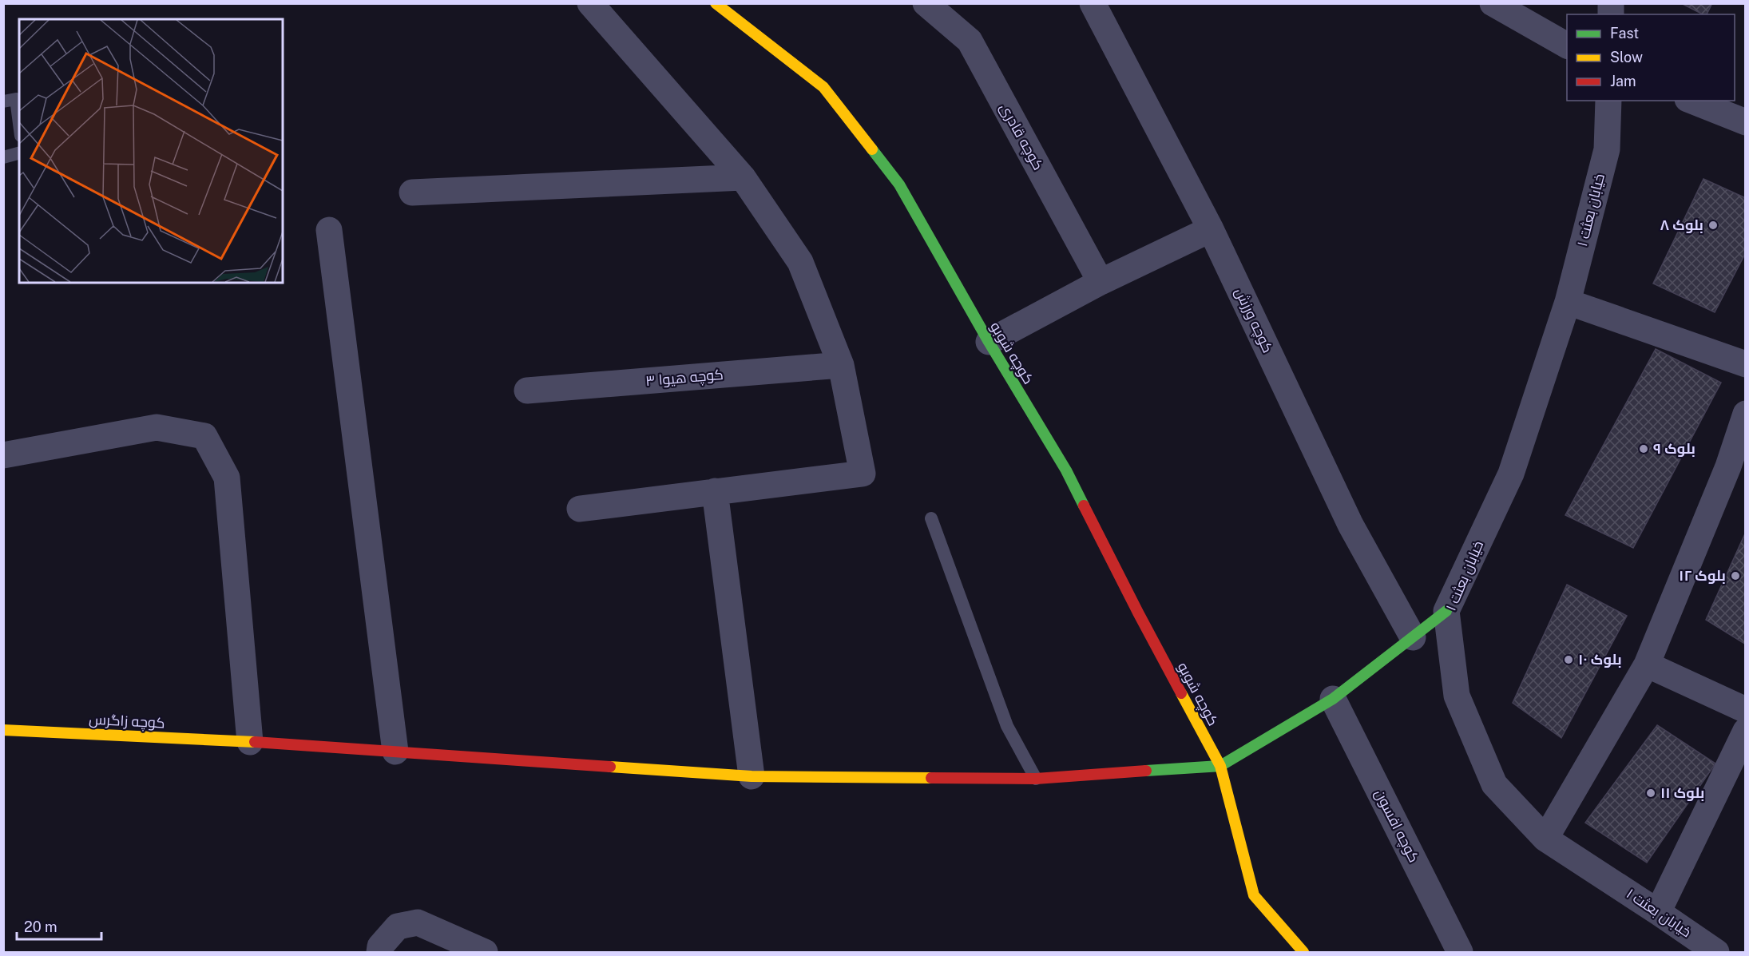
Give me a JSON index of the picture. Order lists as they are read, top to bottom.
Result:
{
  "streets": {
    "street": [
      "کوچه قادری",
      "خیابان بعثت ۱",
      "کوچه ورزش",
      "کوچه شوبو",
      "کوچه هیوا ۳",
      "کوچه زاگرس",
      "کوچه افسون"
    ]
  },
  "crossings": [
    ["کوچه شوبو", "کوچه زاگرس"]
  ],
  "places": [
    "بلوک ۸",
    "بلوک ۹",
    "بلوک ۱۲",
    "بلوک ۱۰",
    "بلوک ۱۱"
  ],
  "legend": ["Fast", "Slow", "Jam"],
  "scale_bar": "20 m"
}
